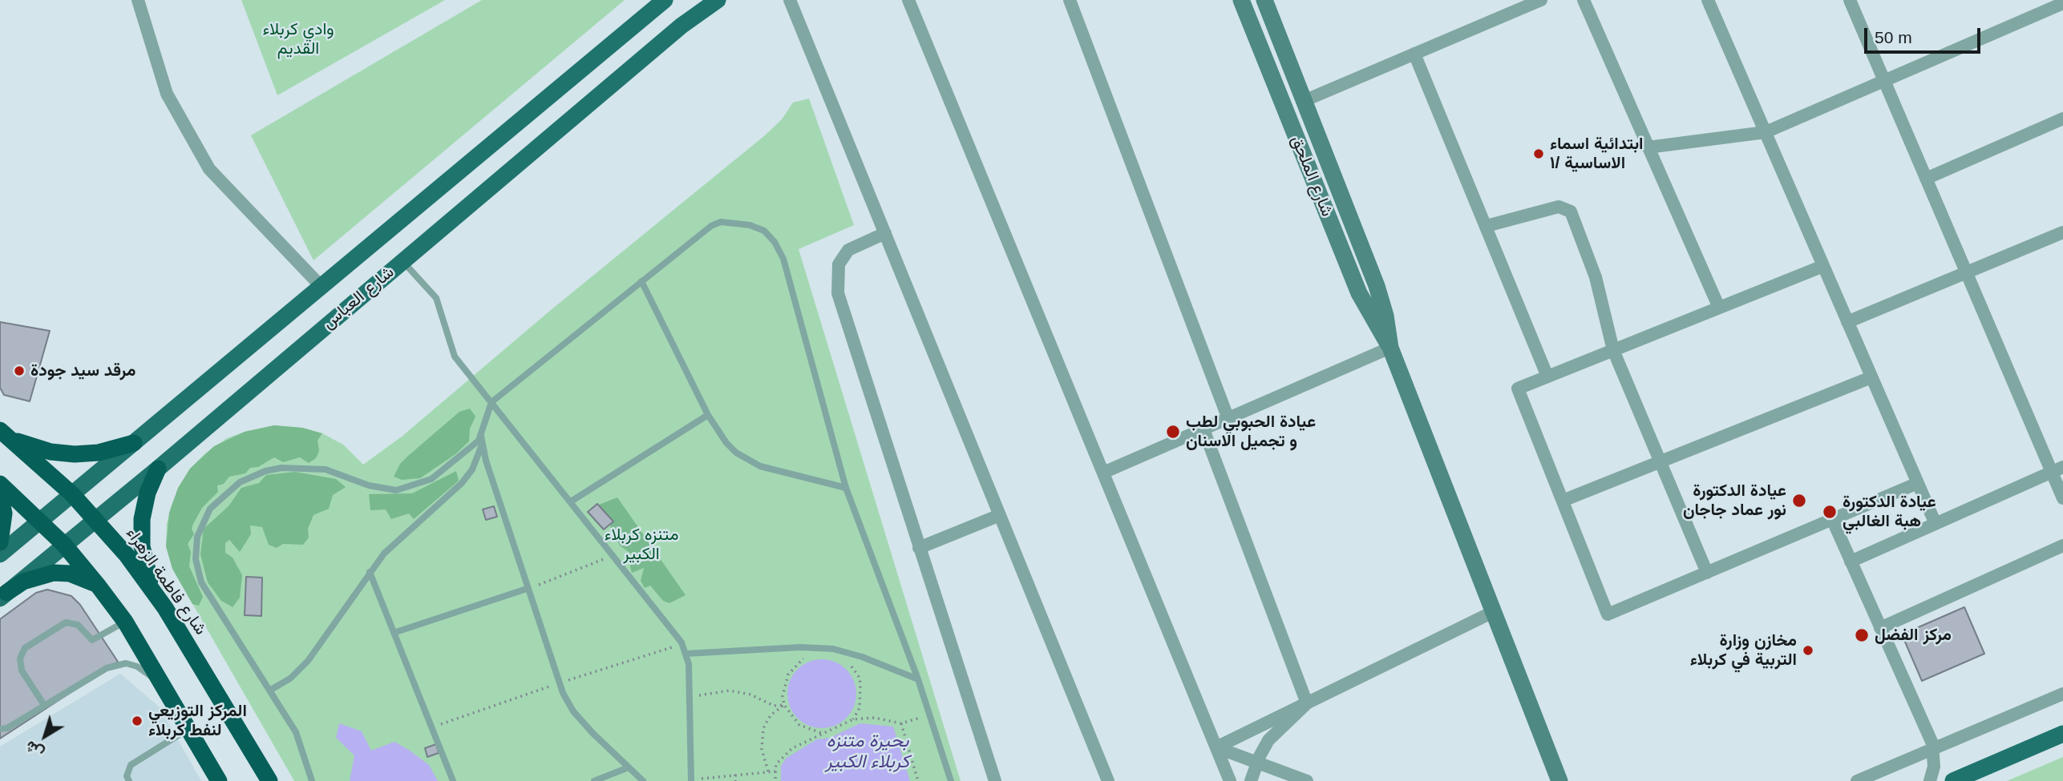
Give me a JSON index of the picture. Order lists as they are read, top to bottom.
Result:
{
  "streets": {
    "highway": ["شارع فاطمة الزهراء"],
    "main road": ["شارع العباس"],
    "street": ["شارع الملحق"]
  },
  "crossings": [
    ["شارع العباس", "شارع فاطمة الزهراء"]
  ],
  "water": ["بحيرة متنزه كربلاء الكبير"],
  "parks": ["وادي كربلاء القديم", "متنزه كربلاء الكبير"],
  "places": [
    "ابتدائية اسماء الاساسية /١",
    "مرقد سيد جودة",
    "عيادة الحبوبي لطب و تجميل الاسنان",
    "عيادة الدكتورة نور عماد جاجان",
    "عيادة الدكتورة هبة الغالبي",
    "مركز الفضل",
    "مخازن وزارة التربية في كربلاء",
    "المركز التوزيعي لنفط كربلاء"
  ],
  "scale_bar": "50 m",
  "north": "bottom left"
}
